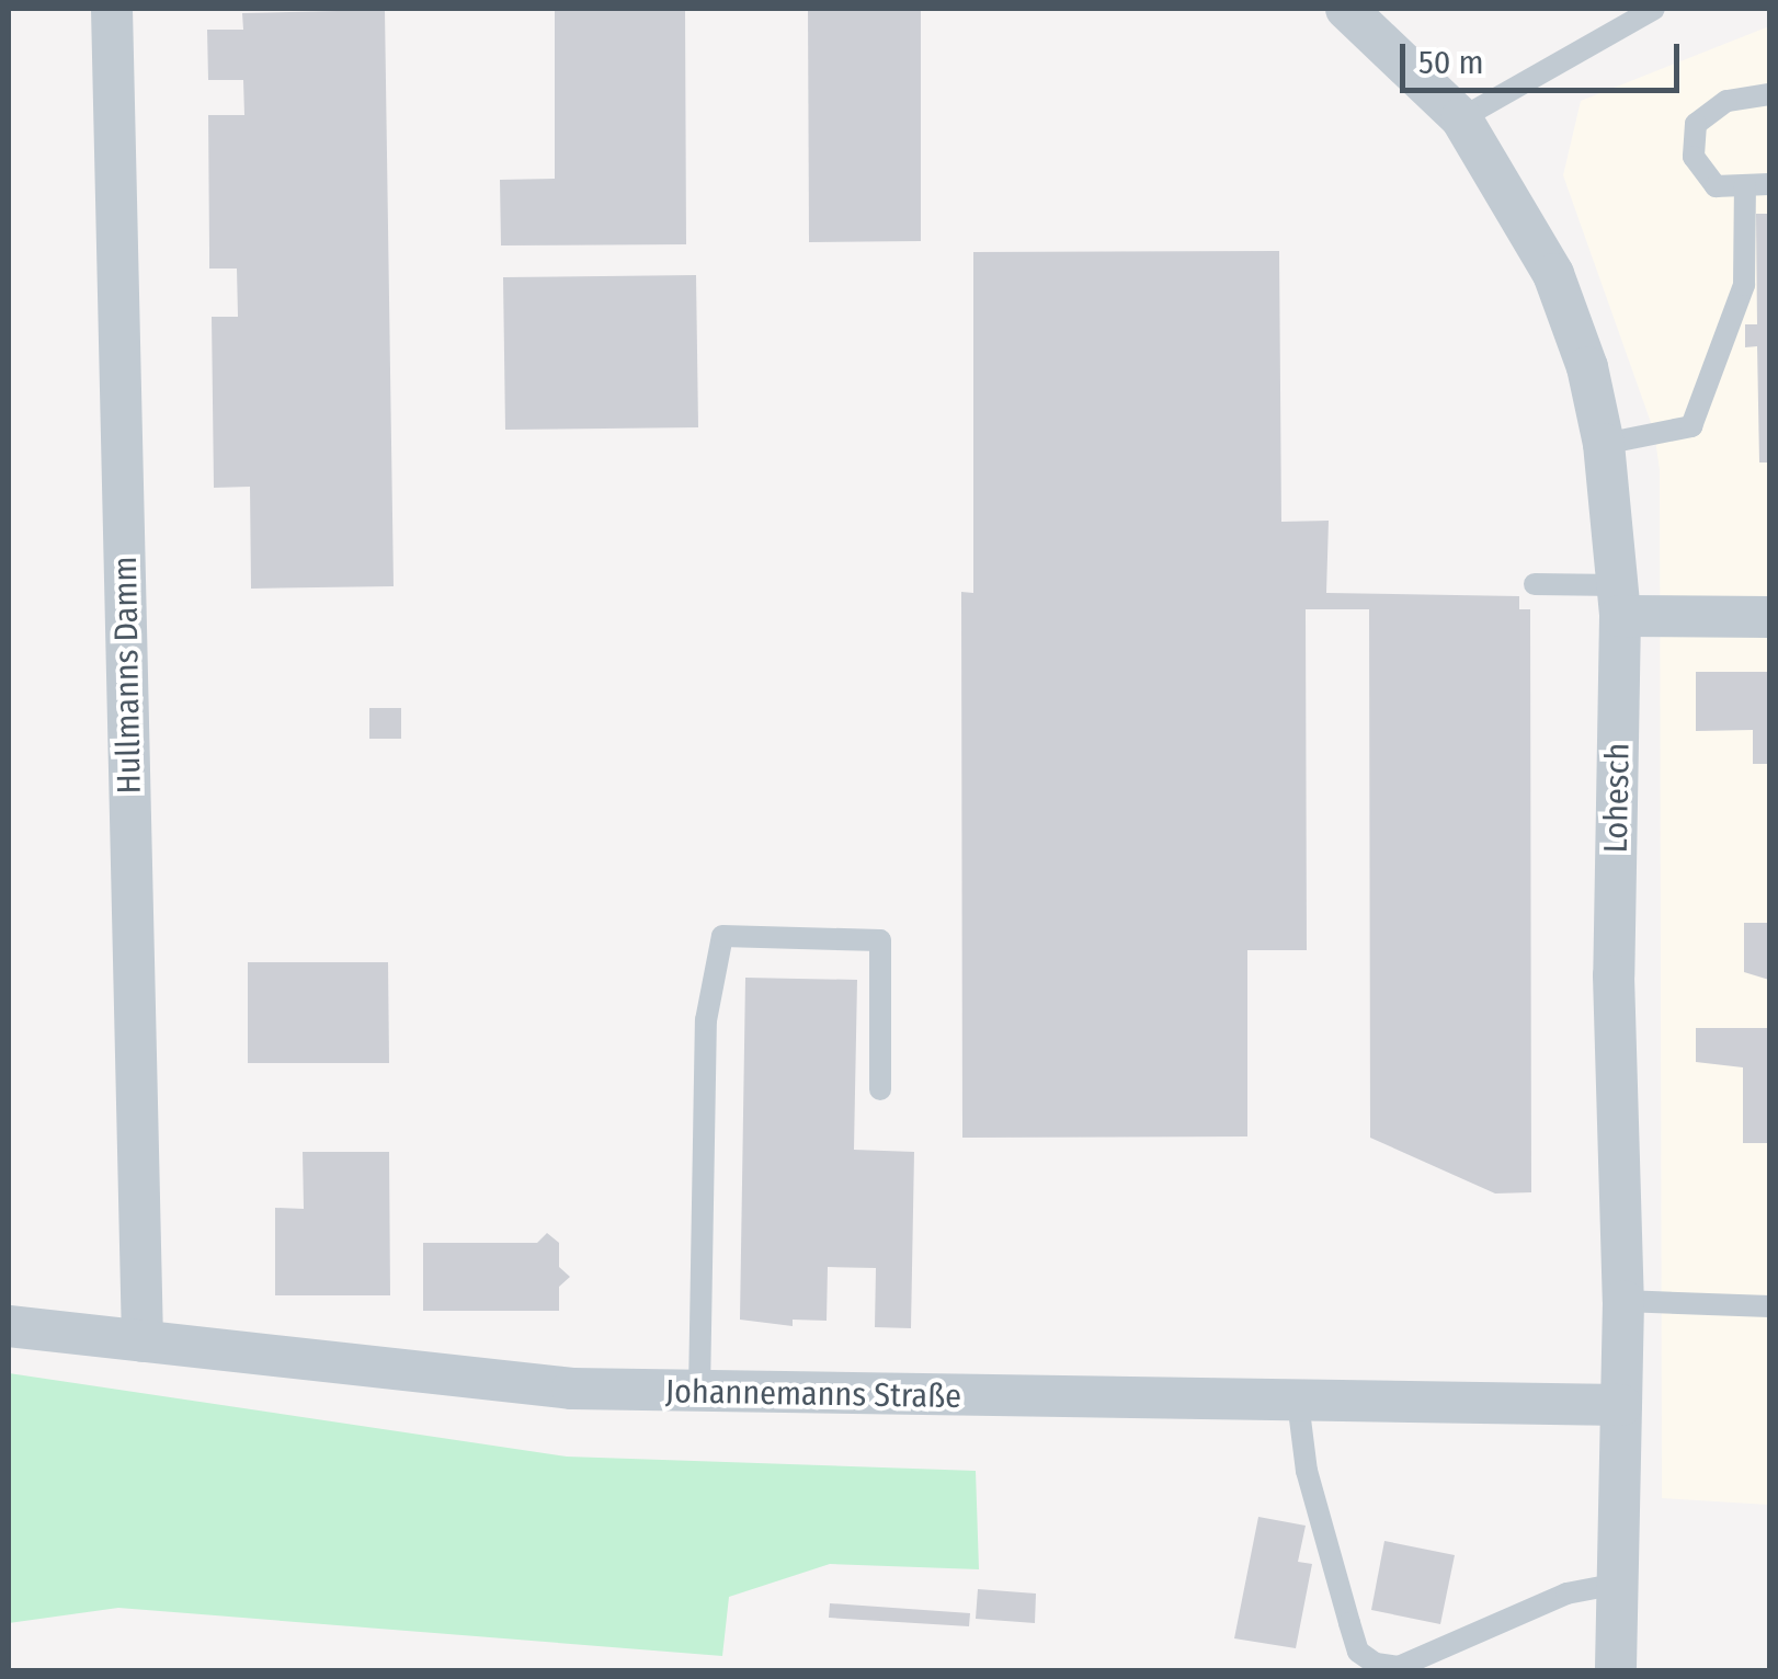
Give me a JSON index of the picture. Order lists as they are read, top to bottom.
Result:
{
  "streets": {
    "street": ["Hullmanns Damm", "Lohesch", "Johannemanns Straße"]
  },
  "crossings": [
    ["Hullmanns Damm", "Johannemanns Straße"],
    ["Lohesch", "Johannemanns Straße"]
  ],
  "scale_bar": "50 m"
}
